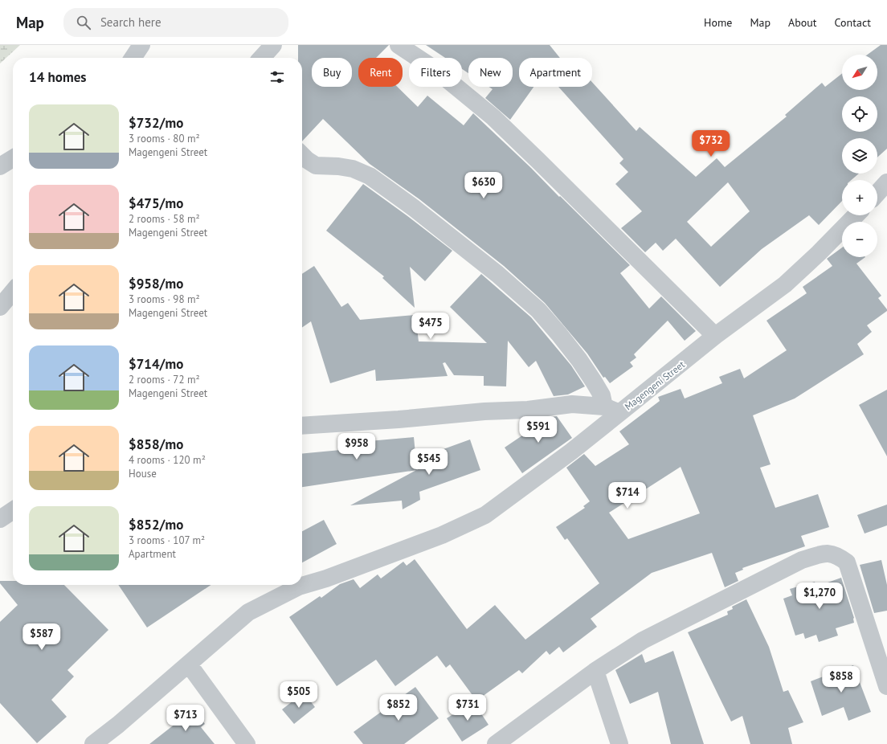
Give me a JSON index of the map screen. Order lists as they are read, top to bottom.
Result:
{
  "streets": {
    "street": ["Magengeni Street"]
  },
  "north": "bottom left",
  "page": {
    "header": "Map",
    "search": "Search here",
    "nav": [
      "Home",
      "Map",
      "About",
      "Contact"
    ],
    "map_buttons": ["+", "−"],
    "chip": [
      "Buy",
      "Rent",
      "Filters",
      "New",
      "Apartment"
    ],
    "heading": "14 homes",
    "list": [
      {
        "name": "$732/mo",
        "note": "3 rooms · 80 m² · Magengeni Street"
      },
      {
        "name": "$475/mo",
        "note": "2 rooms · 58 m² · Magengeni Street"
      },
      {
        "name": "$958/mo",
        "note": "3 rooms · 98 m² · Magengeni Street"
      },
      {
        "name": "$714/mo",
        "note": "2 rooms · 72 m² · Magengeni Street"
      },
      {
        "name": "$858/mo",
        "note": "4 rooms · 120 m² · House"
      },
      {
        "name": "$852/mo",
        "note": "3 rooms · 107 m² · Apartment"
      }
    ],
    "price": [
      "$732",
      "$630",
      "$475",
      "$591",
      "$958",
      "$545",
      "$714",
      "$1,270",
      "$587",
      "$858",
      "$505",
      "$852",
      "$731",
      "$713"
    ]
  }
}
